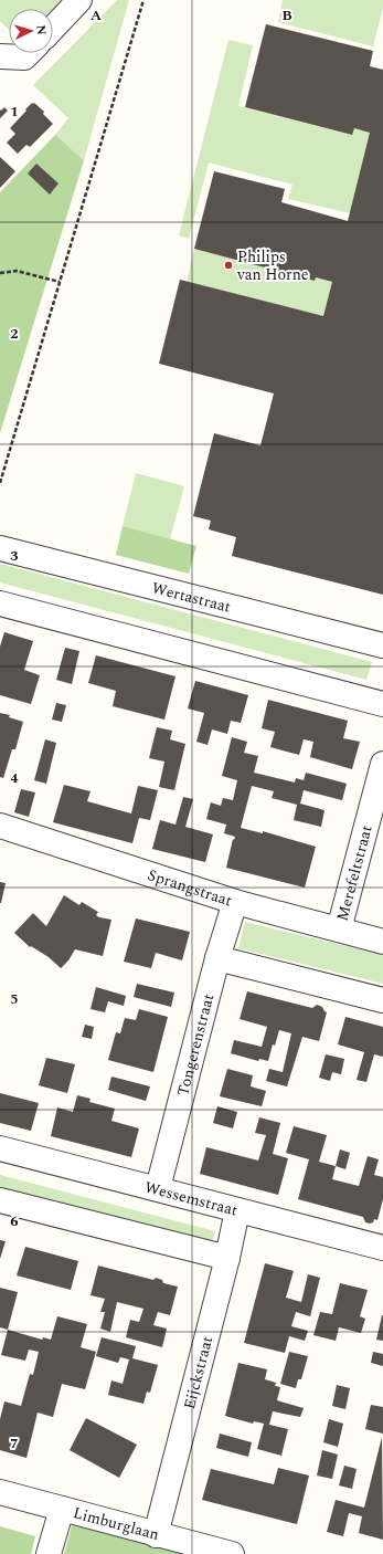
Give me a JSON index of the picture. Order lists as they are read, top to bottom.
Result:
{
  "streets": {
    "street": [
      "Wertastraat",
      "Merefeltstraat",
      "Sprangstraat",
      "Tongerenstraat",
      "Wessemstraat",
      "Eijckstraat",
      "Limburglaan"
    ]
  },
  "crossings": [
    ["Merefeltstraat", "Sprangstraat"],
    ["Sprangstraat", "Tongerenstraat"],
    ["Tongerenstraat", "Wessemstraat"],
    ["Wessemstraat", "Eijckstraat"],
    ["Eijckstraat", "Limburglaan"]
  ],
  "places": ["Philips van Horne"],
  "north": "right",
  "grid": {
    "columns": ["A", "B"],
    "rows": [
      "1",
      "2",
      "3",
      "4",
      "5",
      "6",
      "7"
    ]
  }
}
